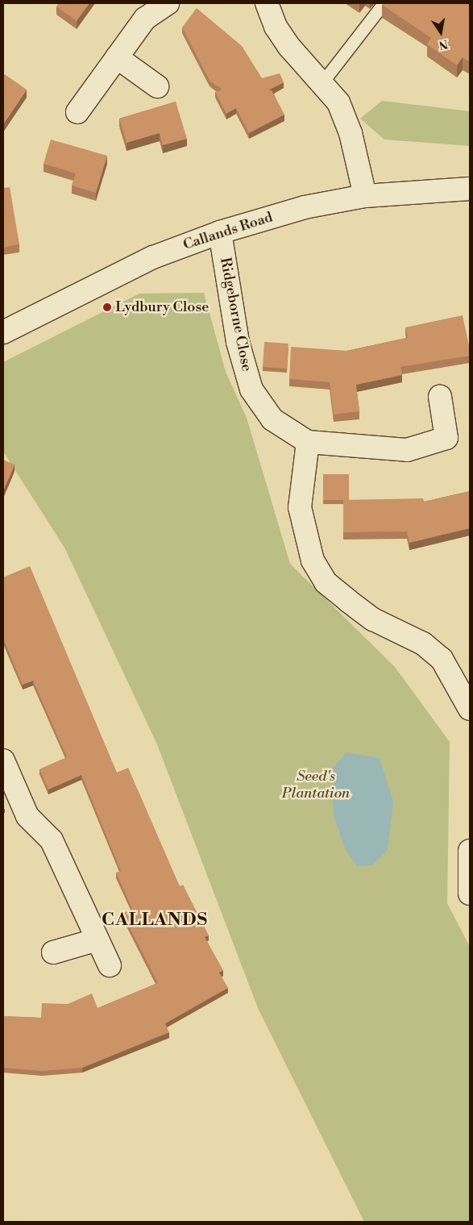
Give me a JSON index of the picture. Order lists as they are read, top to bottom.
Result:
{
  "streets": {
    "street": ["Callands Road", "Ridgeborne Close"]
  },
  "crossings": [
    ["Callands Road", "Ridgeborne Close"]
  ],
  "districts": ["CALLANDS"],
  "parks": ["Seed's Plantation"],
  "places": ["Lydbury Close"],
  "north": "bottom"
}
